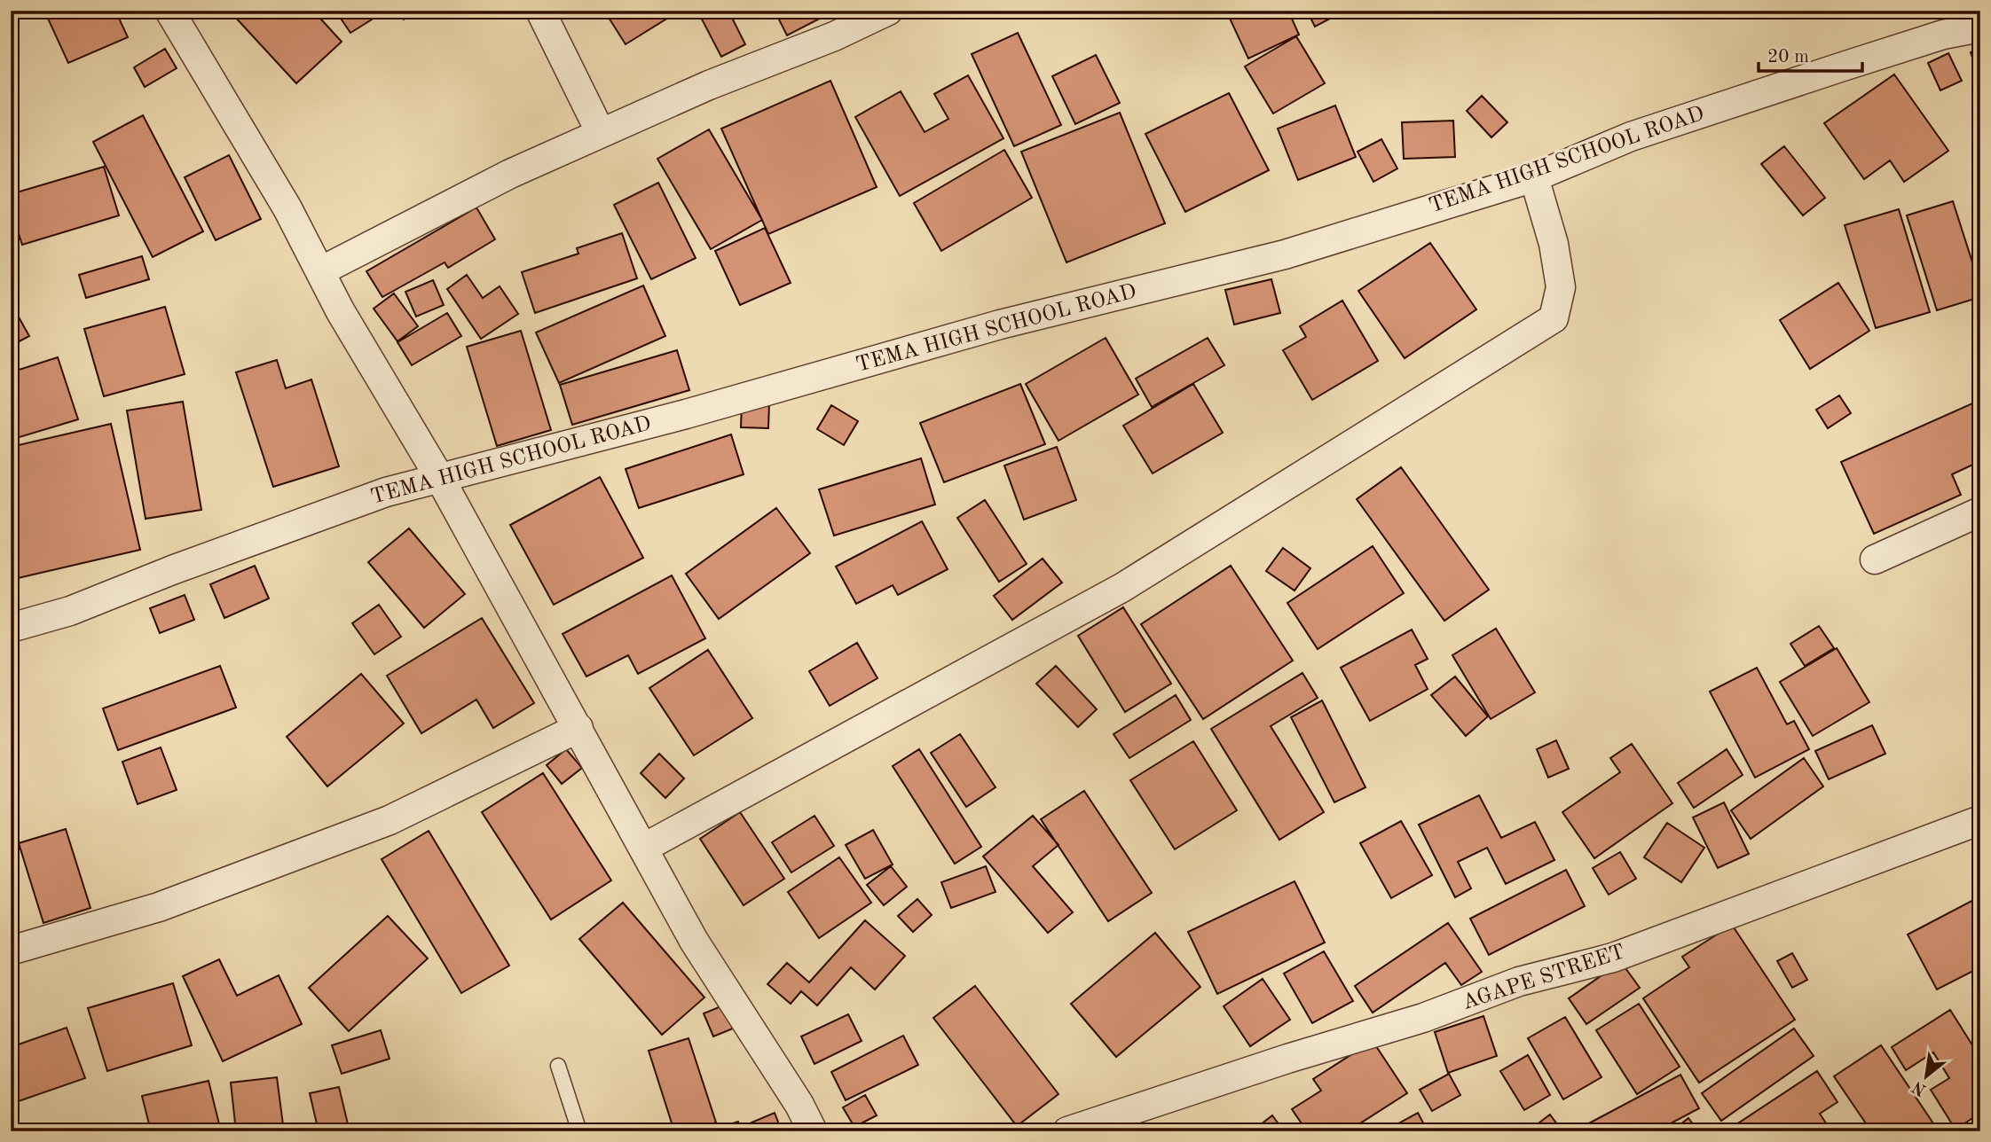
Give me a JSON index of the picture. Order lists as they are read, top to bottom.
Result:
{
  "streets": {
    "street": ["TEMA HIGH SCHOOL ROAD", "AGAPE STREET"]
  },
  "scale_bar": "20 m",
  "north": "bottom left"
}
